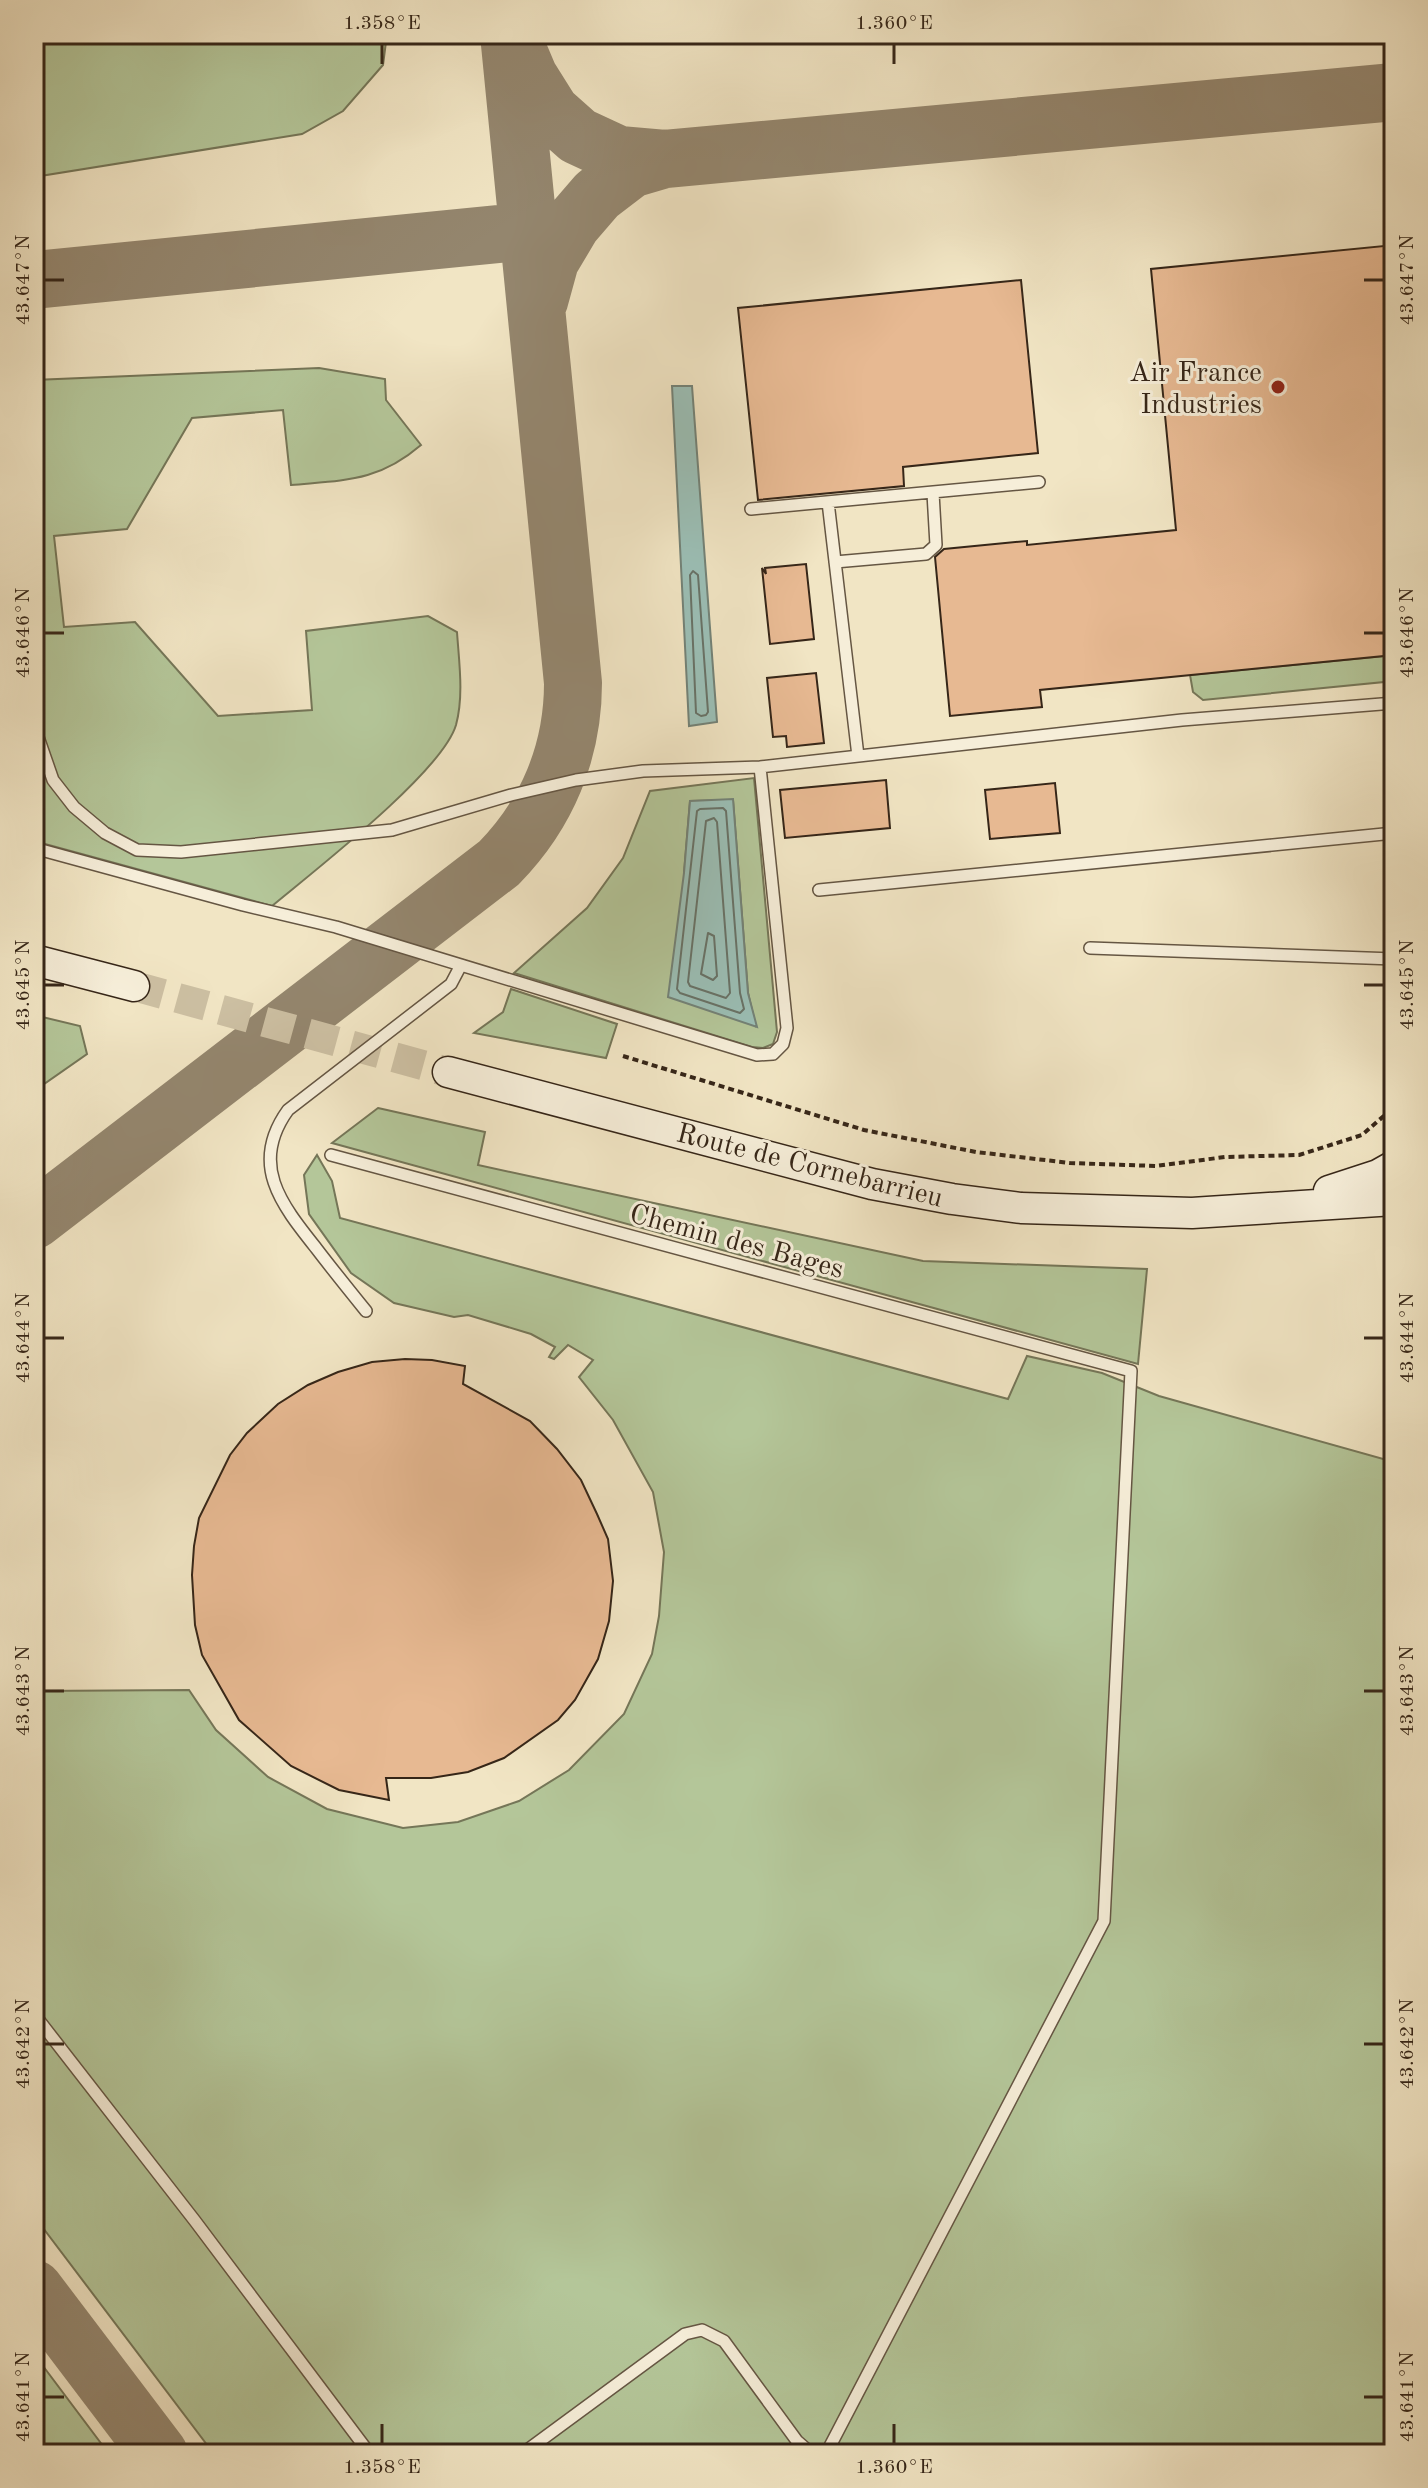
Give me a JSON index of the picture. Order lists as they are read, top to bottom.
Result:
{
  "streets": {
    "main road": ["Route de Cornebarrieu"],
    "lane": ["Chemin des Bages"]
  },
  "places": ["Air France Industries"],
  "coordinates": [
    "1.358°E",
    "1.360°E",
    "43.647°N",
    "43.646°N",
    "43.645°N",
    "43.644°N",
    "43.643°N",
    "43.642°N",
    "43.641°N"
  ]
}
